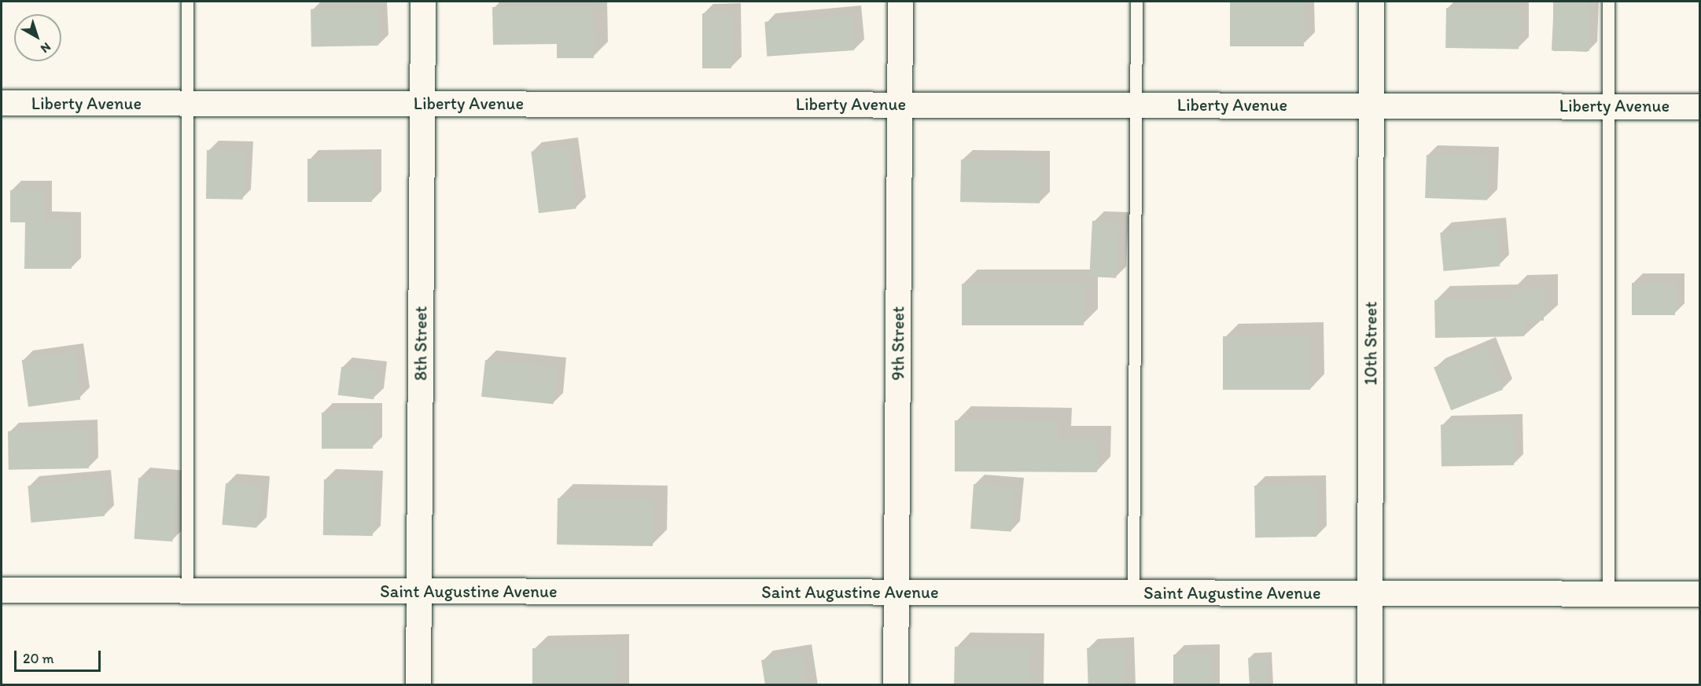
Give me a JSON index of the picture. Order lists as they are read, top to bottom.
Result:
{
  "streets": {
    "street": [
      "Liberty Avenue",
      "8th Street",
      "9th Street",
      "10th Street",
      "Saint Augustine Avenue"
    ]
  },
  "crossings": [
    ["Liberty Avenue", "8th Street"],
    ["Liberty Avenue", "9th Street"],
    ["Liberty Avenue", "10th Street"],
    ["8th Street", "Saint Augustine Avenue"],
    ["9th Street", "Saint Augustine Avenue"],
    ["10th Street", "Saint Augustine Avenue"]
  ],
  "scale_bar": "20 m",
  "north": "bottom right"
}
